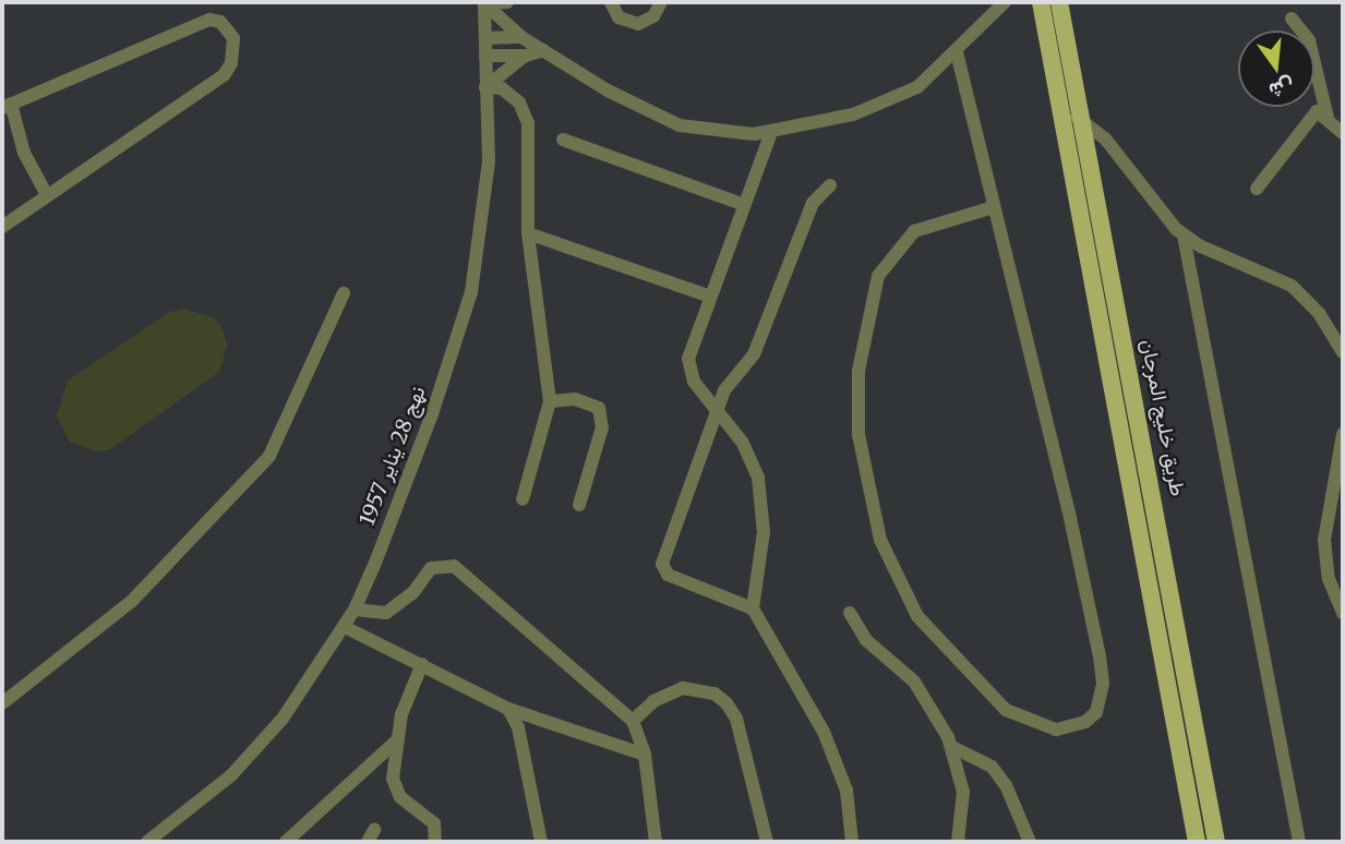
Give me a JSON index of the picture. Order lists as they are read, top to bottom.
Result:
{
  "streets": {
    "main road": ["طريق خليج المرجان"],
    "street": ["نهج 28 يناير 1957"]
  },
  "north": "bottom"
}
